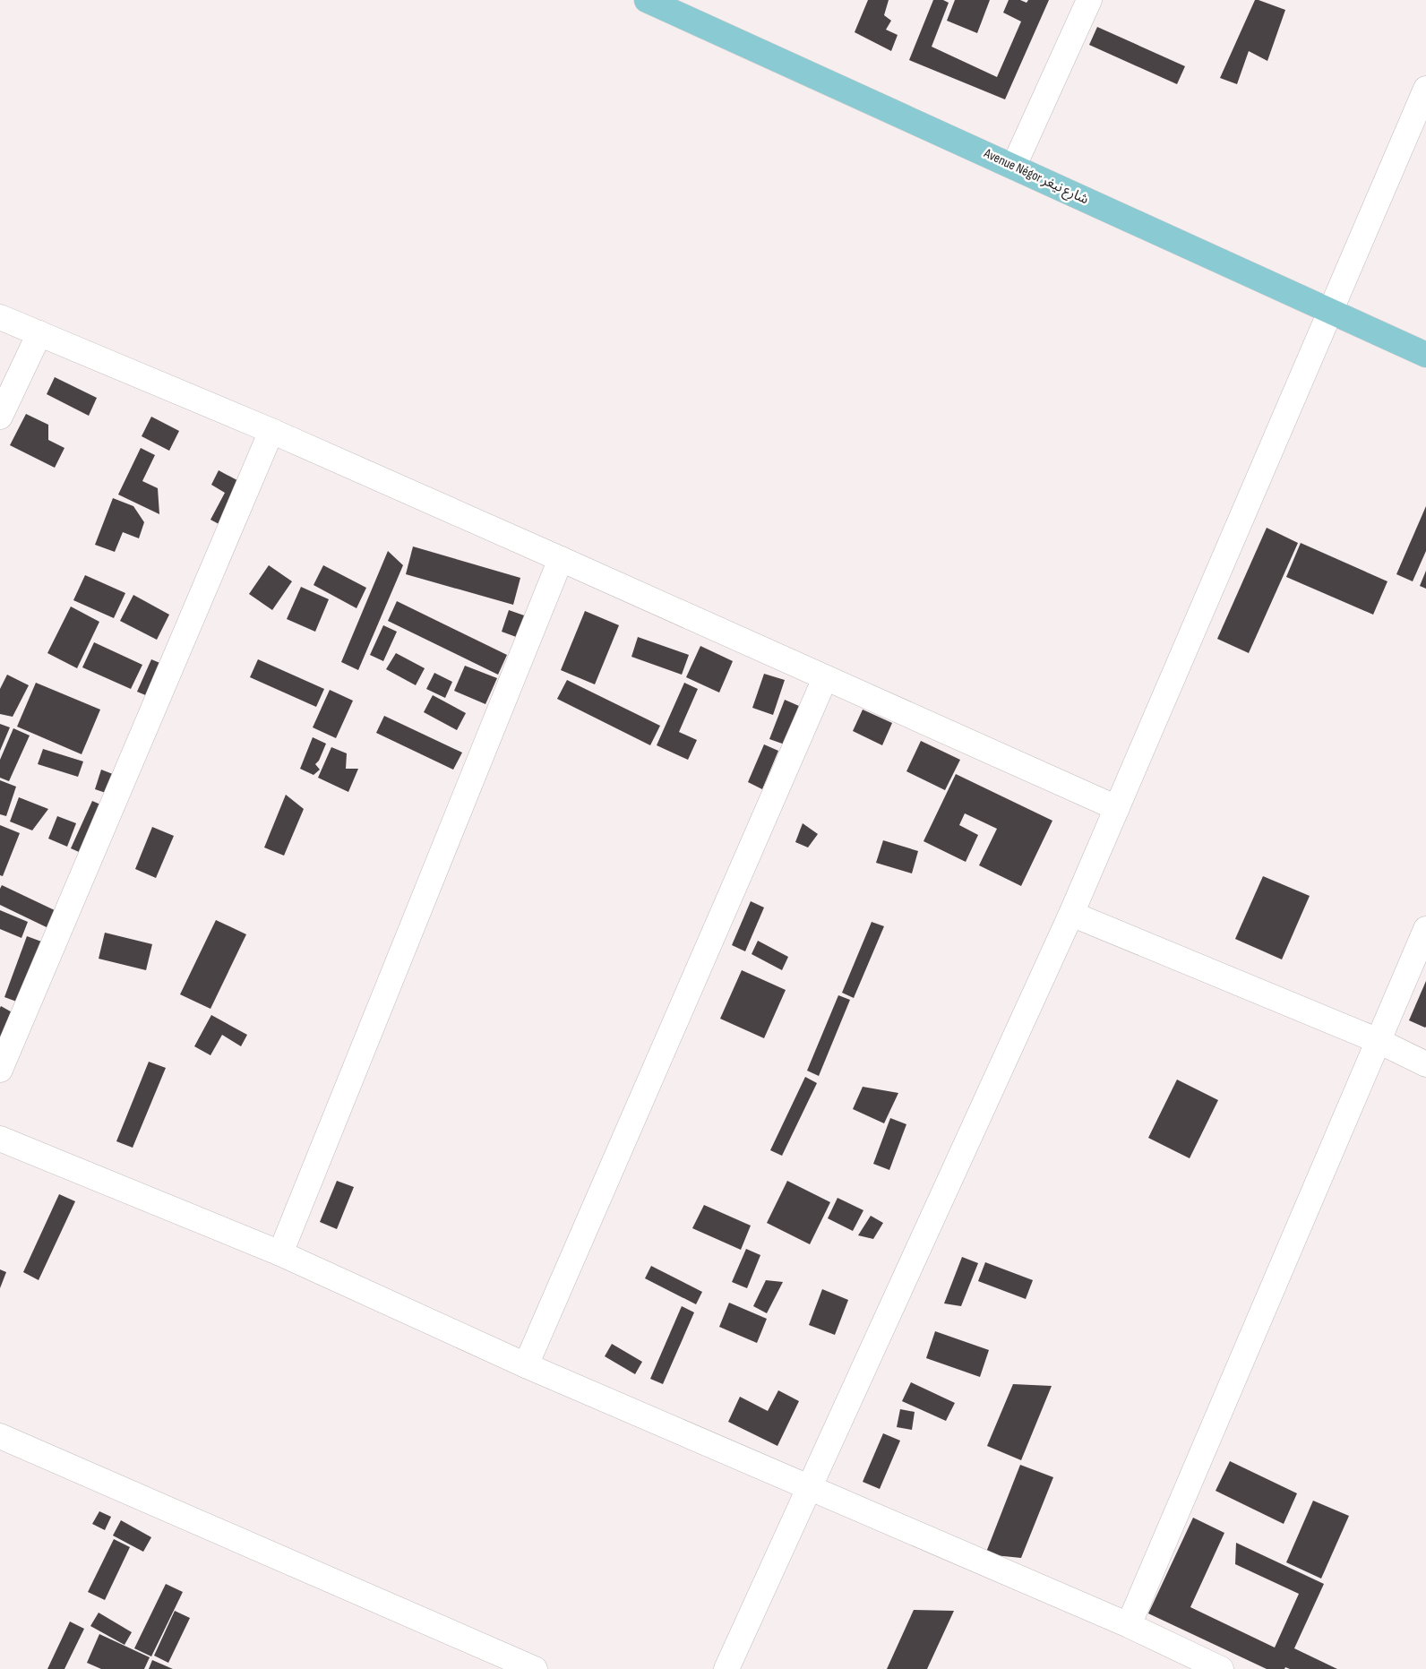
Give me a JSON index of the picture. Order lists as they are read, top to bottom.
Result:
{
  "streets": {
    "main road": ["Avenue Négor شارع نيغر"]
  }
}
